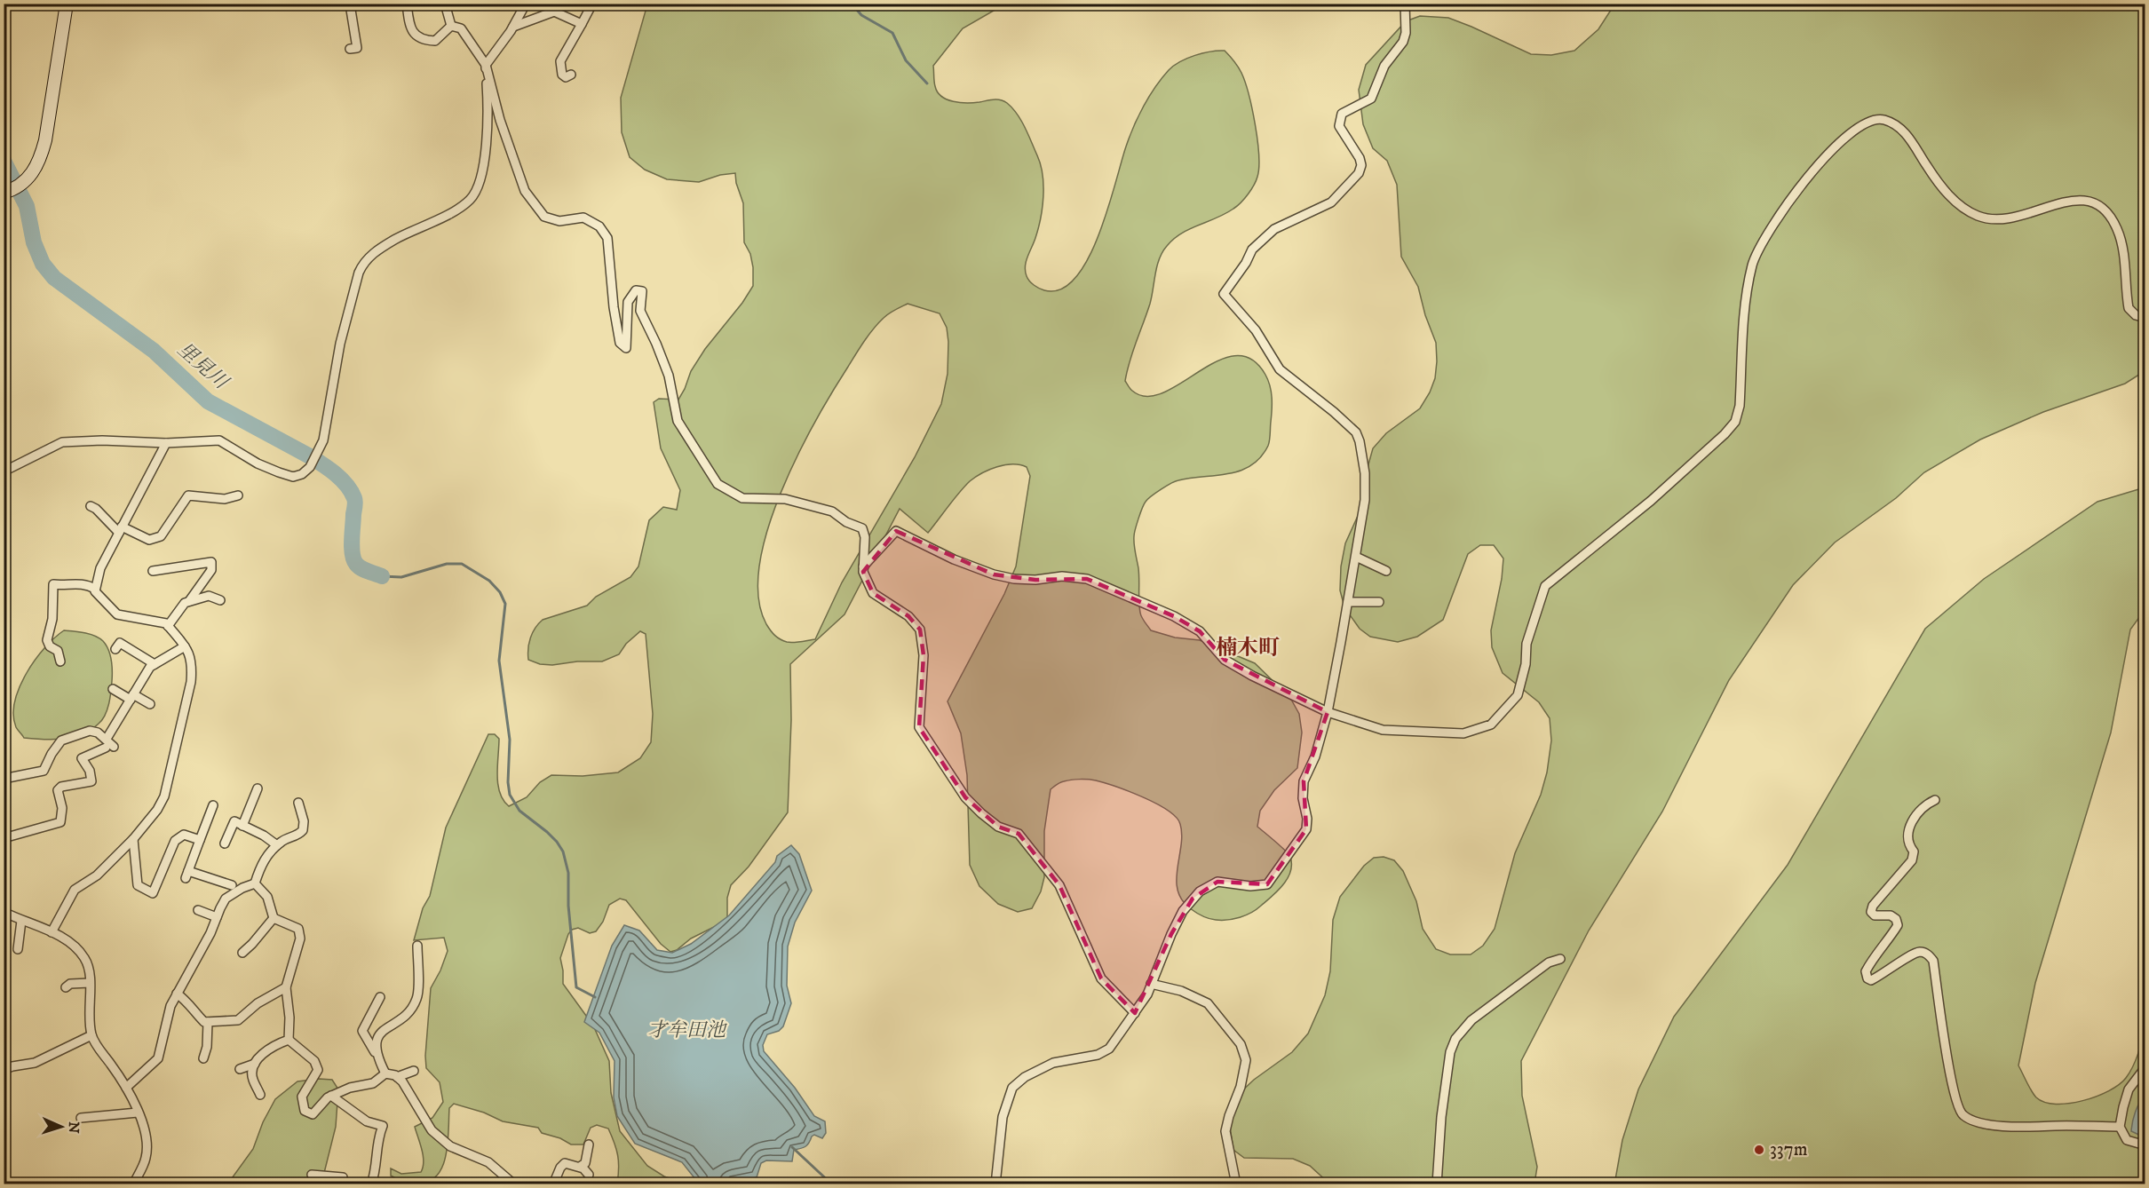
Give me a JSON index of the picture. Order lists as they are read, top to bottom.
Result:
{
  "districts": ["楠木町"],
  "water": ["里見川", "才牟田池"],
  "places": ["337m"],
  "north": "right"
}
